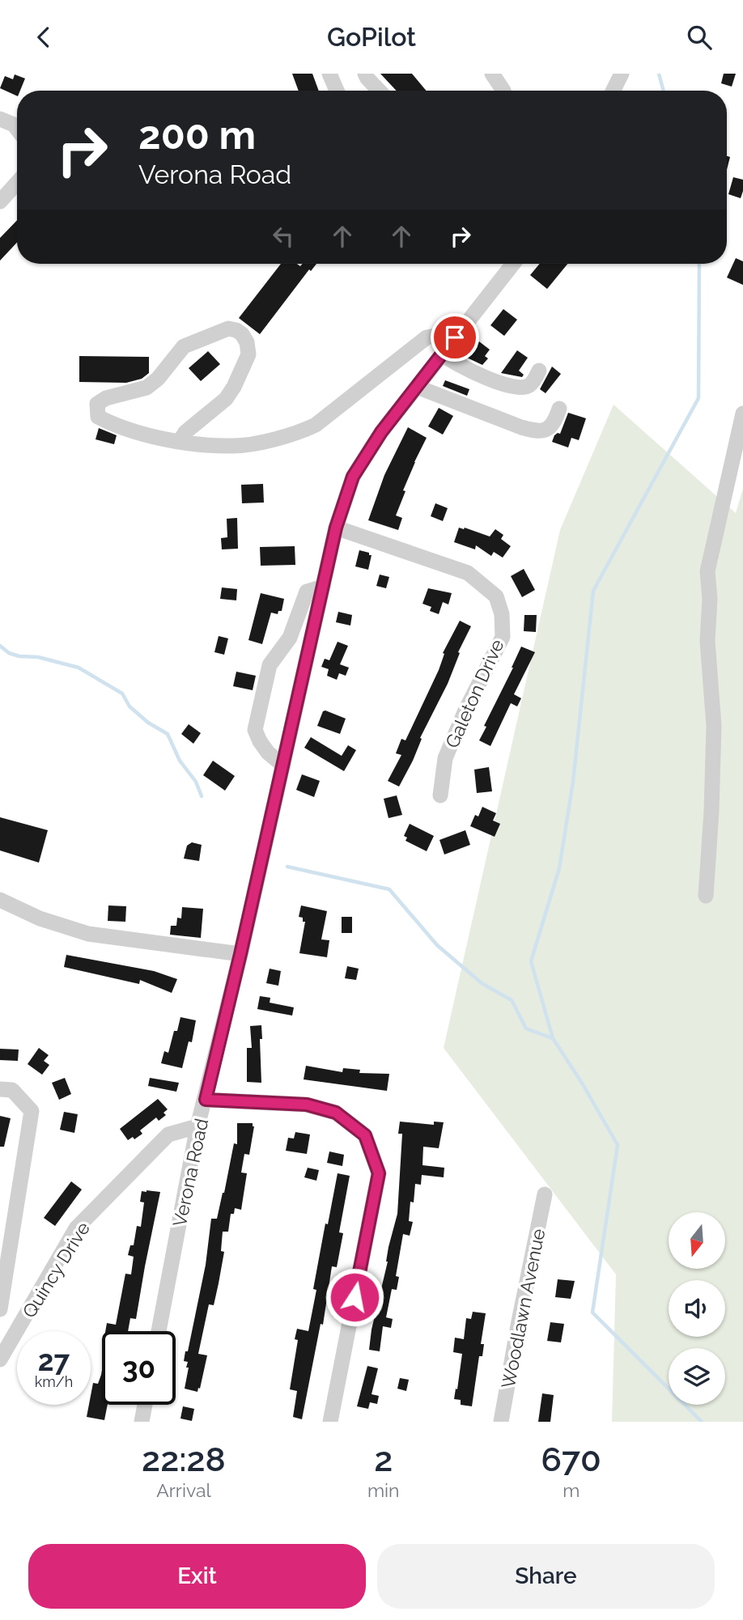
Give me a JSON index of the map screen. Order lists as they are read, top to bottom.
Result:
{
  "streets": {
    "street": [
      "Galeton Drive",
      "Verona Road",
      "Quincy Drive",
      "Woodlawn Avenue"
    ]
  },
  "crossings": [
    ["Galeton Drive", "Verona Road"],
    ["Verona Road", "Quincy Drive"]
  ],
  "north": "bottom",
  "page": {
    "header": "GoPilot",
    "turn": ["200 m", "Verona Road"],
    "speed": "27 km/h",
    "limit": "30",
    "eta": [
      "22:28",
      "Arrival",
      "2",
      "min",
      "670",
      "m"
    ],
    "buttons": ["Exit", "Share"]
  }
}
